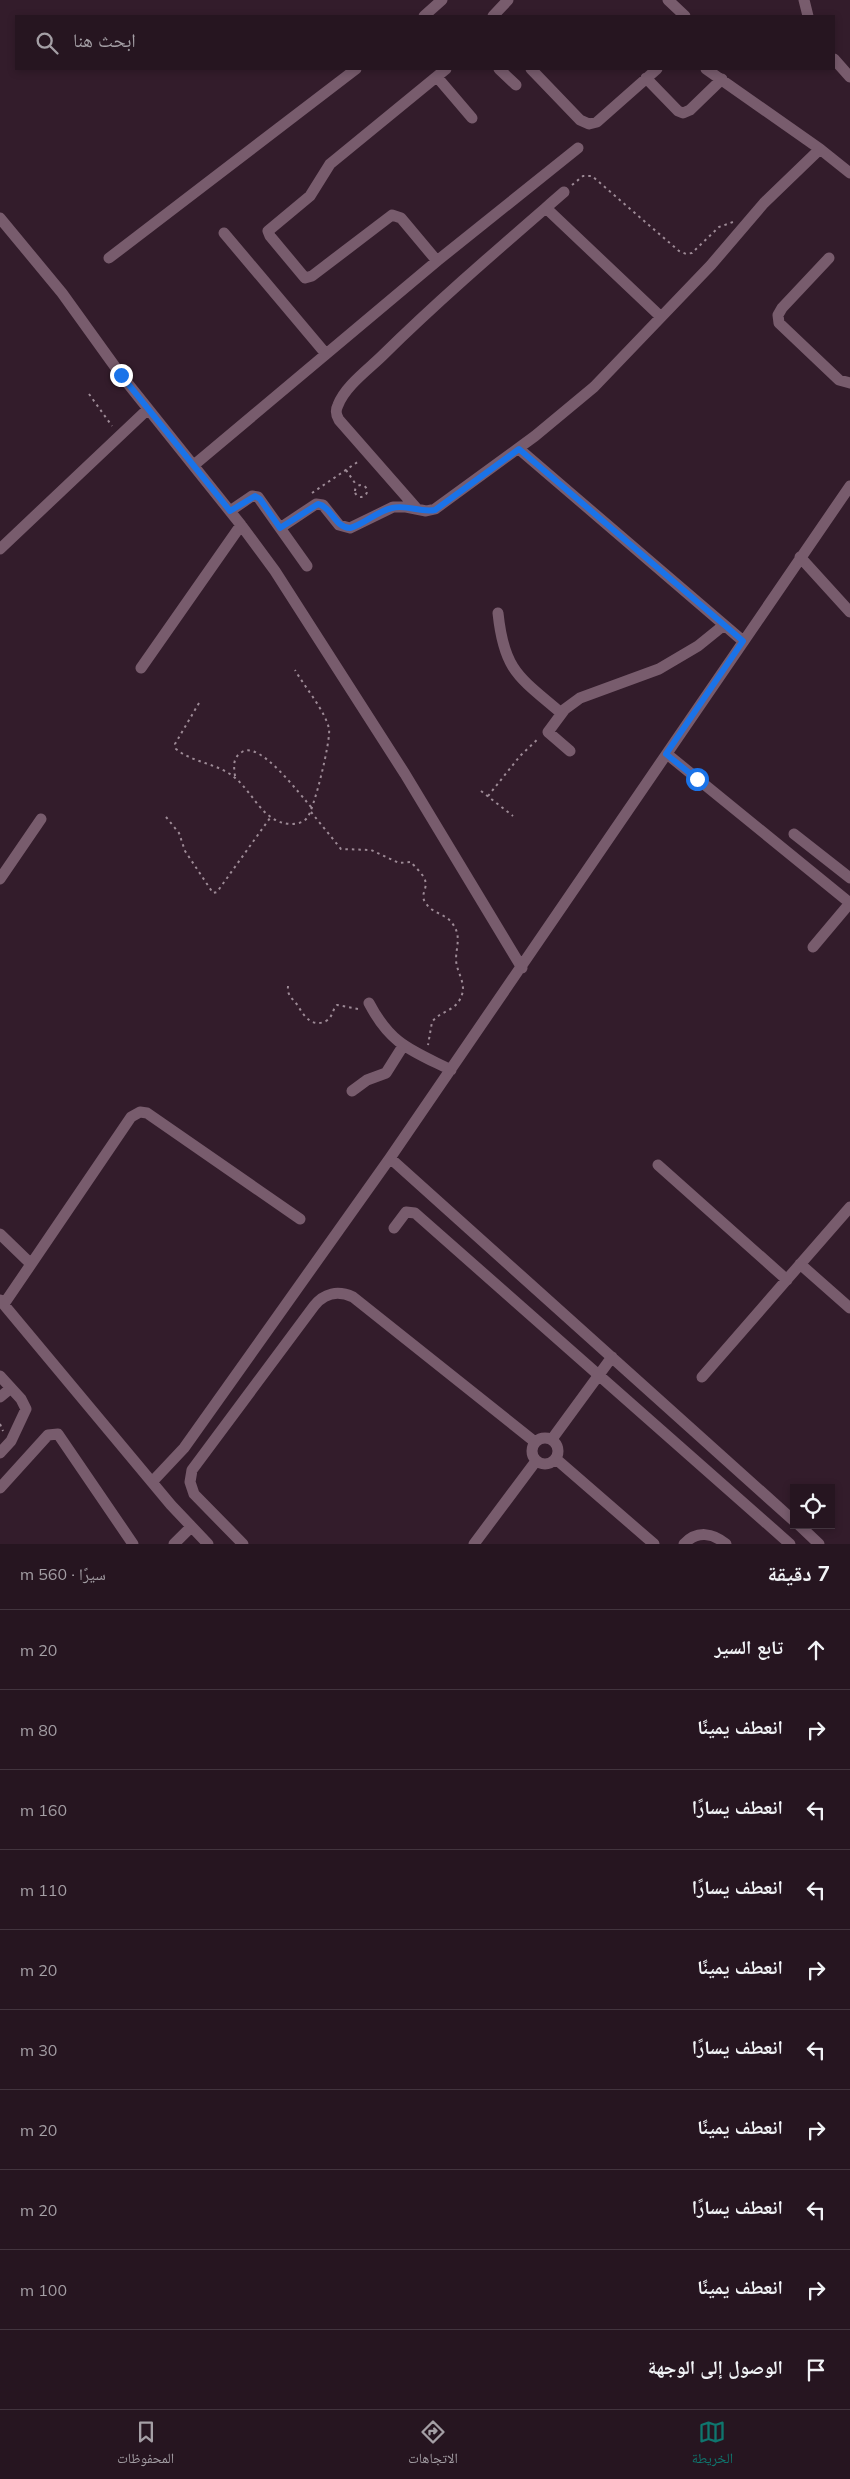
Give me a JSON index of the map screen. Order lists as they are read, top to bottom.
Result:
{
  "page": {
    "search": "ابحث هنا",
    "heading": ["7 دقيقة", "سيرًا · 560 m"],
    "list": [
      ["تابع السير", "20 m"],
      ["انعطف يمينًا", "80 m"],
      ["انعطف يسارًا", "160 m"],
      ["انعطف يسارًا", "110 m"],
      ["انعطف يمينًا", "20 m"],
      ["انعطف يسارًا", "30 m"],
      ["انعطف يمينًا", "20 m"],
      ["انعطف يسارًا", "20 m"],
      ["انعطف يمينًا", "100 m"],
      "الوصول إلى الوجهة"
    ],
    "nav": ["الخريطة", "الاتجاهات", "المحفوظات"]
  }
}
